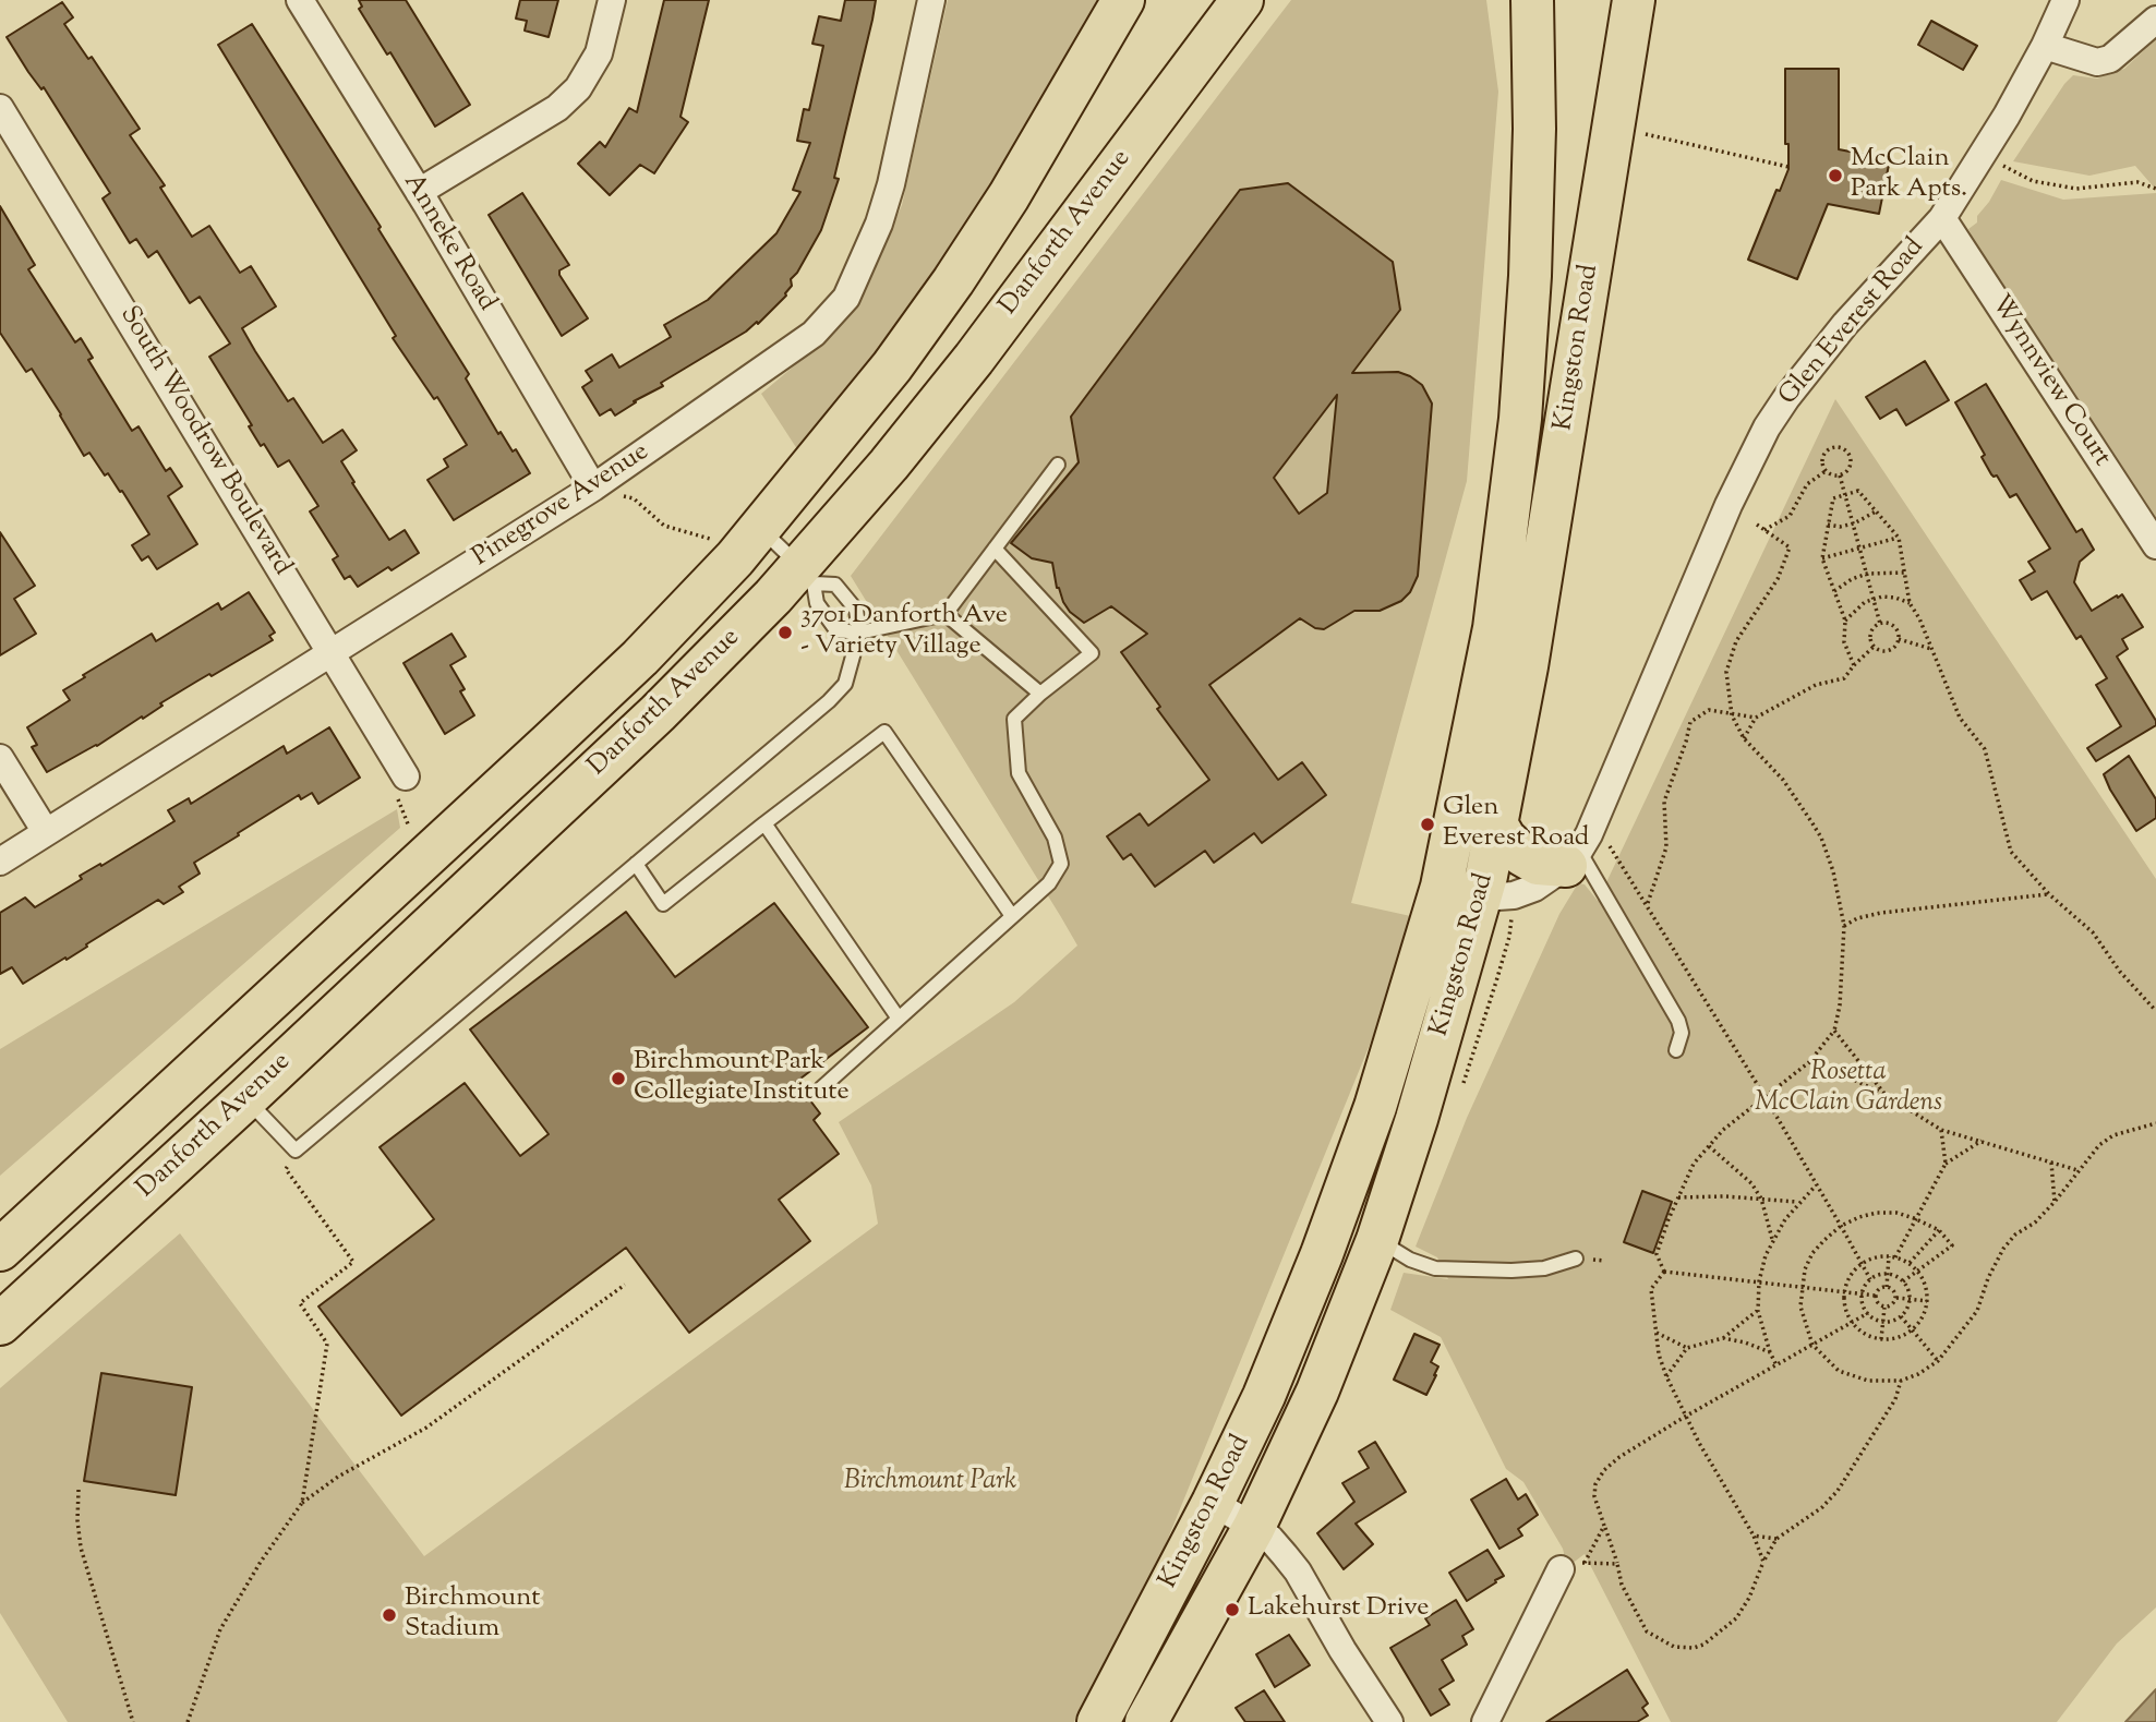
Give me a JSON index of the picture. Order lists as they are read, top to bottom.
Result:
{
  "streets": {
    "main road": ["Danforth Avenue", "Kingston Road"],
    "street": [
      "Anneke Road",
      "Glen Everest Road",
      "Wynnview Court",
      "South Woodrow Boulevard",
      "Pinegrove Avenue"
    ]
  },
  "crossings": [
    ["Anneke Road", "Pinegrove Avenue"],
    ["Glen Everest Road", "Kingston Road"],
    ["Glen Everest Road", "Wynnview Court"],
    ["South Woodrow Boulevard", "Pinegrove Avenue"]
  ],
  "parks": ["Rosetta McClain Gardens", "Birchmount Park"],
  "places": [
    "McClain Park Apts.",
    "3701 Danforth Ave - Variety Village",
    "Glen Everest Road",
    "Birchmount Park Collegiate Institute",
    "Lakehurst Drive",
    "Birchmount Stadium"
  ]
}
